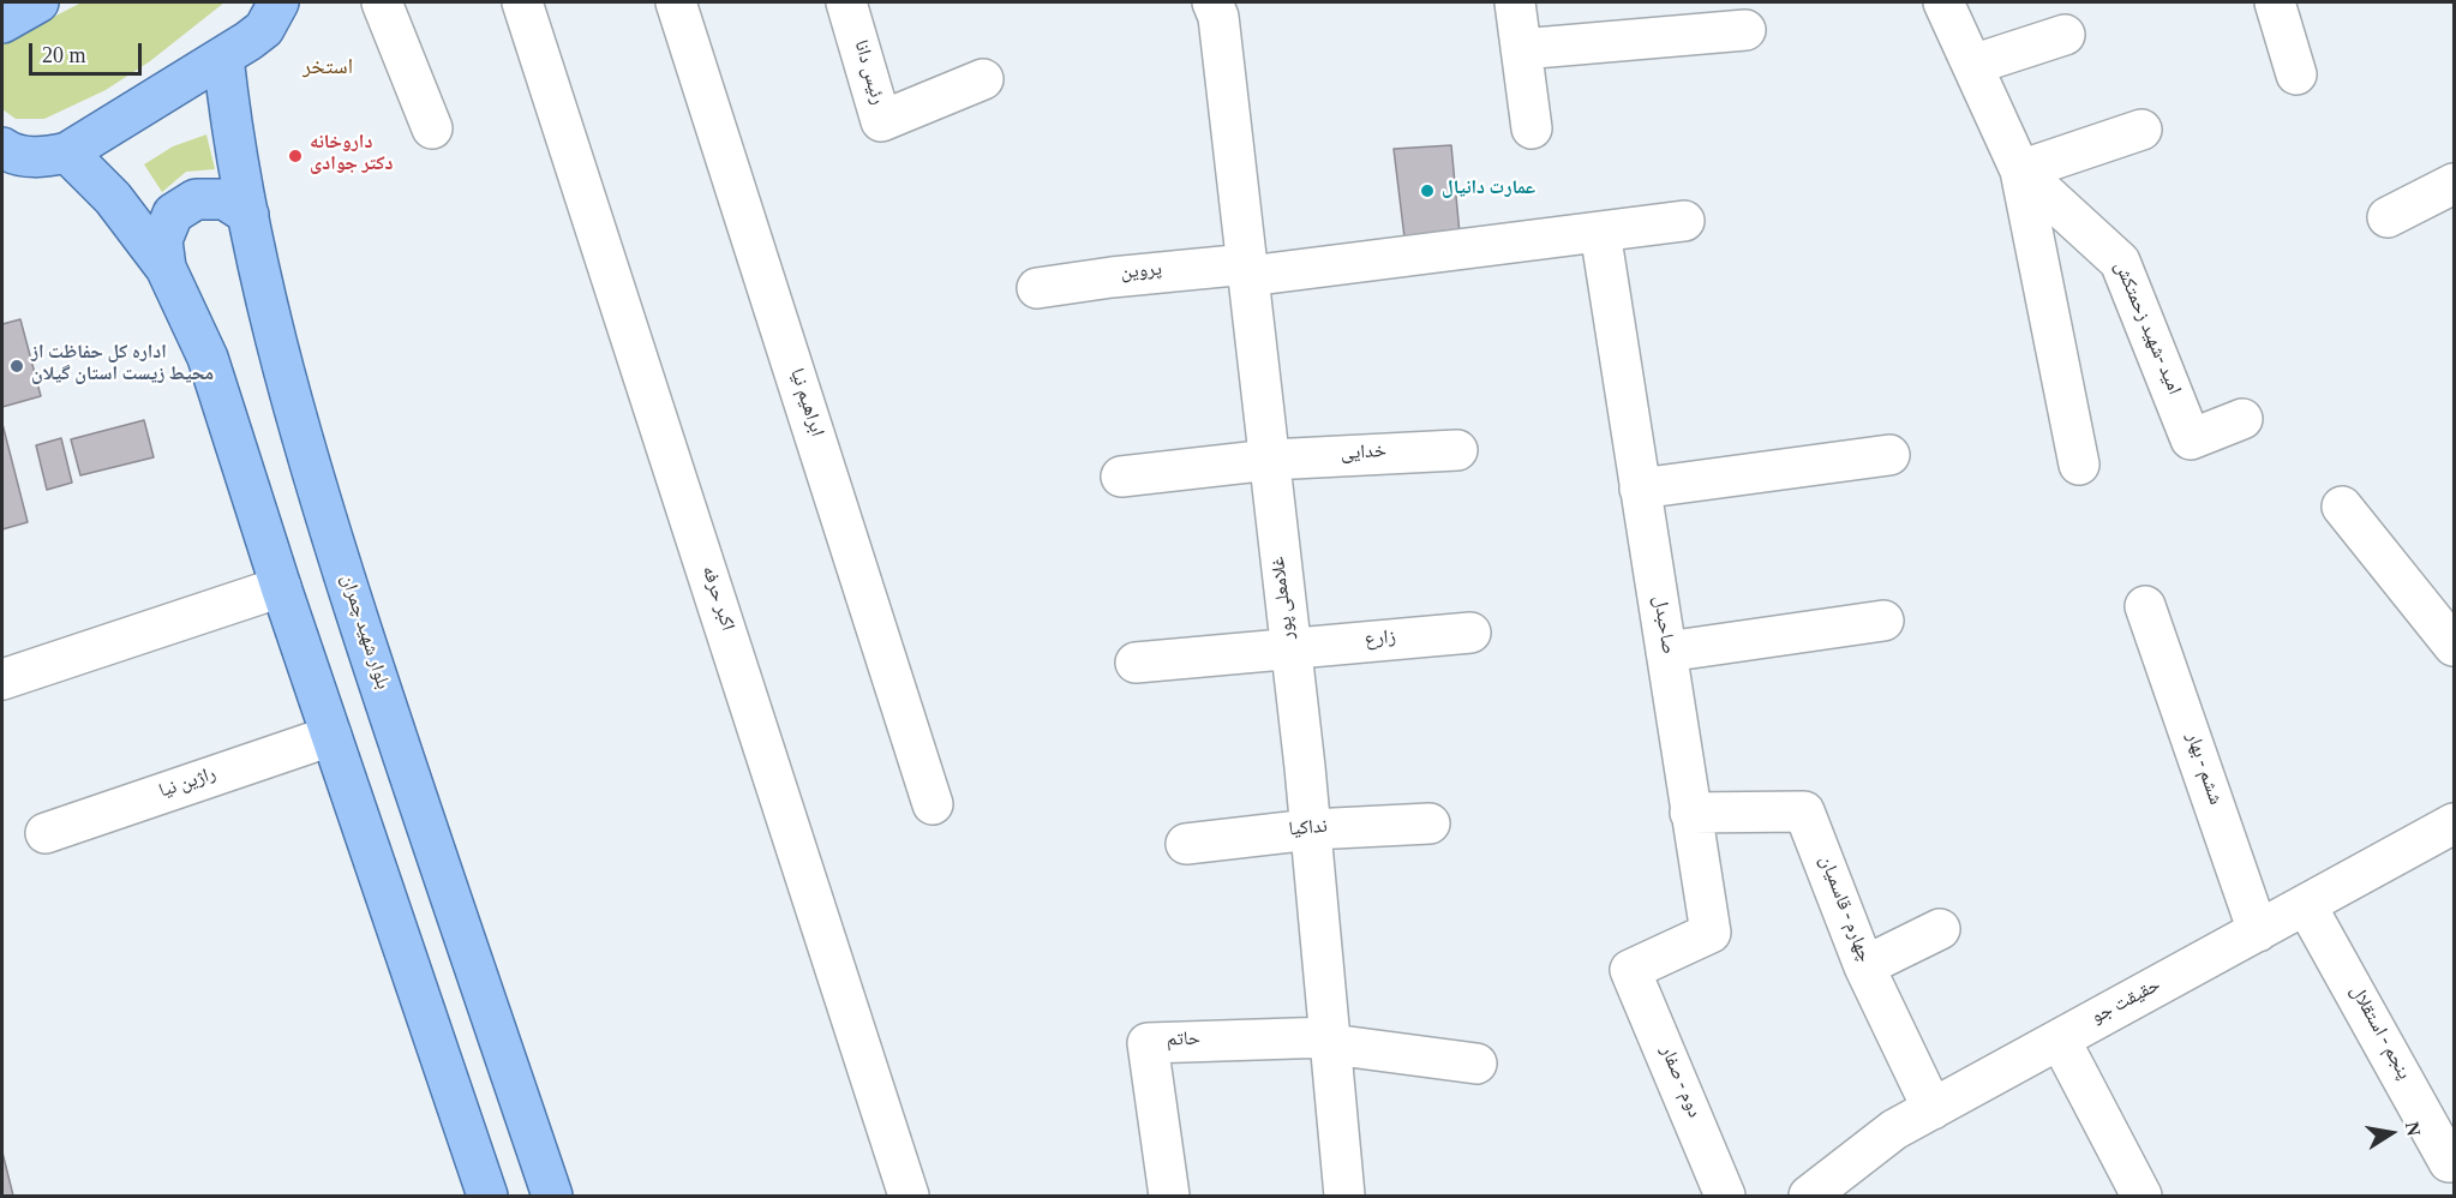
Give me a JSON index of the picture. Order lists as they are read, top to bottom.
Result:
{
  "streets": {
    "main road": ["بلوار شهید چمران"],
    "street": [
      "رئیس دانا",
      "پروین",
      "امید -شهید زحمتکش",
      "ابراهیم نیا",
      "خدایی",
      "غلامعلی پور",
      "اکبر حرفه",
      "صاحبدل",
      "زارع",
      "ششم - بهار",
      "راژین نیا",
      "نداکیا",
      "چهارم - قاسمیان",
      "حقیقت جو",
      "پنجم - استقلال",
      "حاتم",
      "دوم - صفار"
    ]
  },
  "crossings": [
    ["پروین", "غلامعلی پور"],
    ["خدایی", "غلامعلی پور"],
    ["غلامعلی پور", "زارع"],
    ["غلامعلی پور", "نداکیا"],
    ["غلامعلی پور", "حاتم"],
    ["صاحبدل", "چهارم - قاسمیان"],
    ["صاحبدل", "دوم - صفار"],
    ["ششم - بهار", "حقیقت جو"],
    ["چهارم - قاسمیان", "حقیقت جو"],
    ["حقیقت جو", "پنجم - استقلال"]
  ],
  "districts": ["استخر"],
  "places": ["داروخانه دکتر جوادی", "عمارت دانیال", "اداره کل حفاظت از محیط زیست استان گیلان"],
  "scale_bar": "20 m",
  "north": "right"
}
